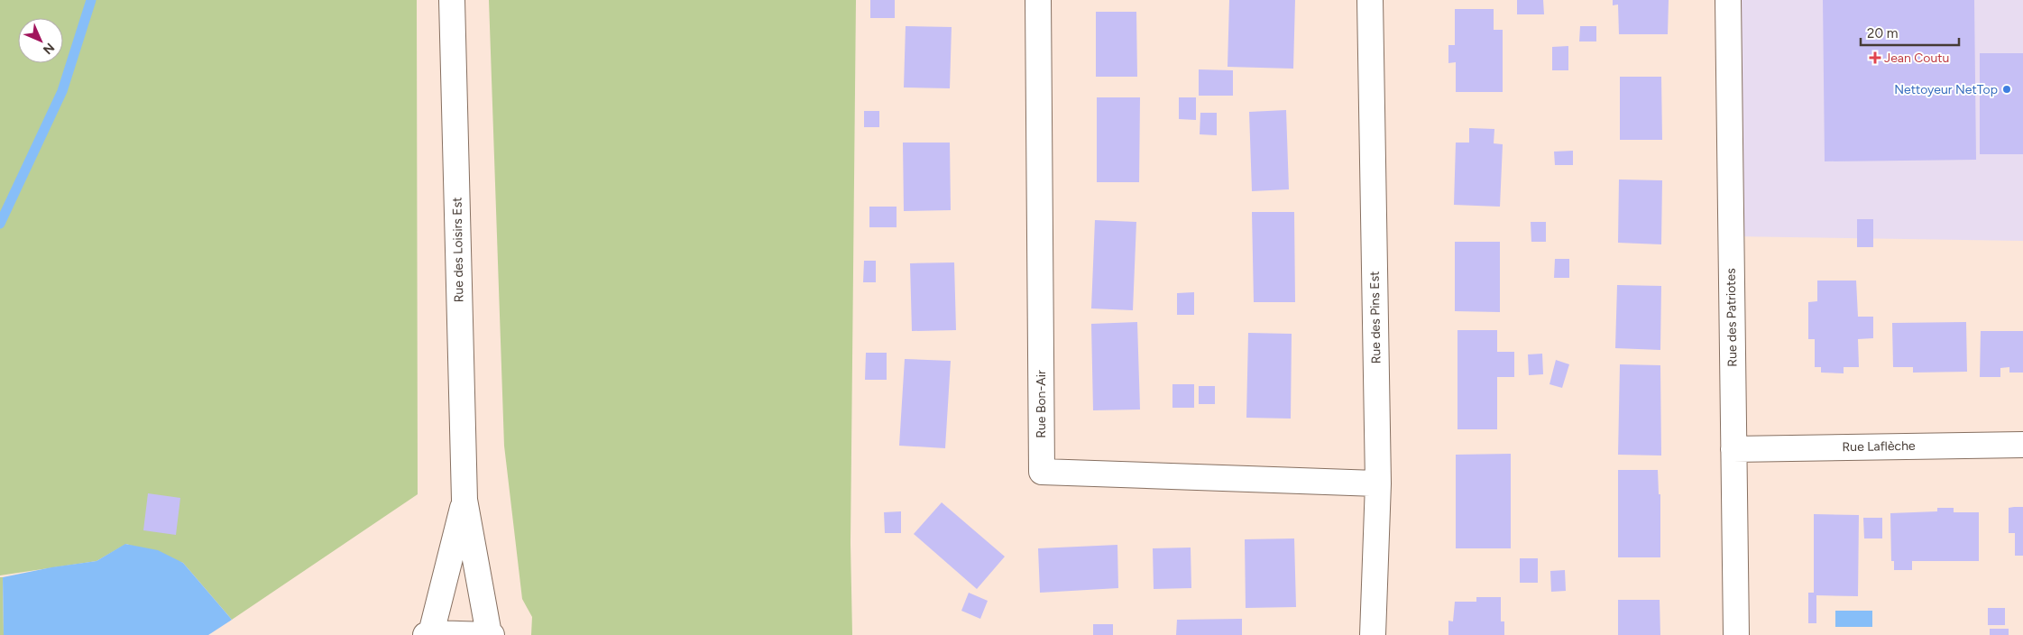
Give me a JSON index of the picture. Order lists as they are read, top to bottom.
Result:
{
  "streets": {
    "street": [
      "Rue des Loisirs Est",
      "Rue des Pins Est",
      "Rue des Patriotes",
      "Rue Bon-Air",
      "Rue Laflèche"
    ]
  },
  "crossings": [
    ["Rue des Pins Est", "Rue Bon-Air"],
    ["Rue des Patriotes", "Rue Laflèche"]
  ],
  "places": {
    "health": ["Jean Coutu"],
    "other": ["Nettoyeur NetTop"]
  },
  "scale_bar": "20 m",
  "north": "bottom right"
}
